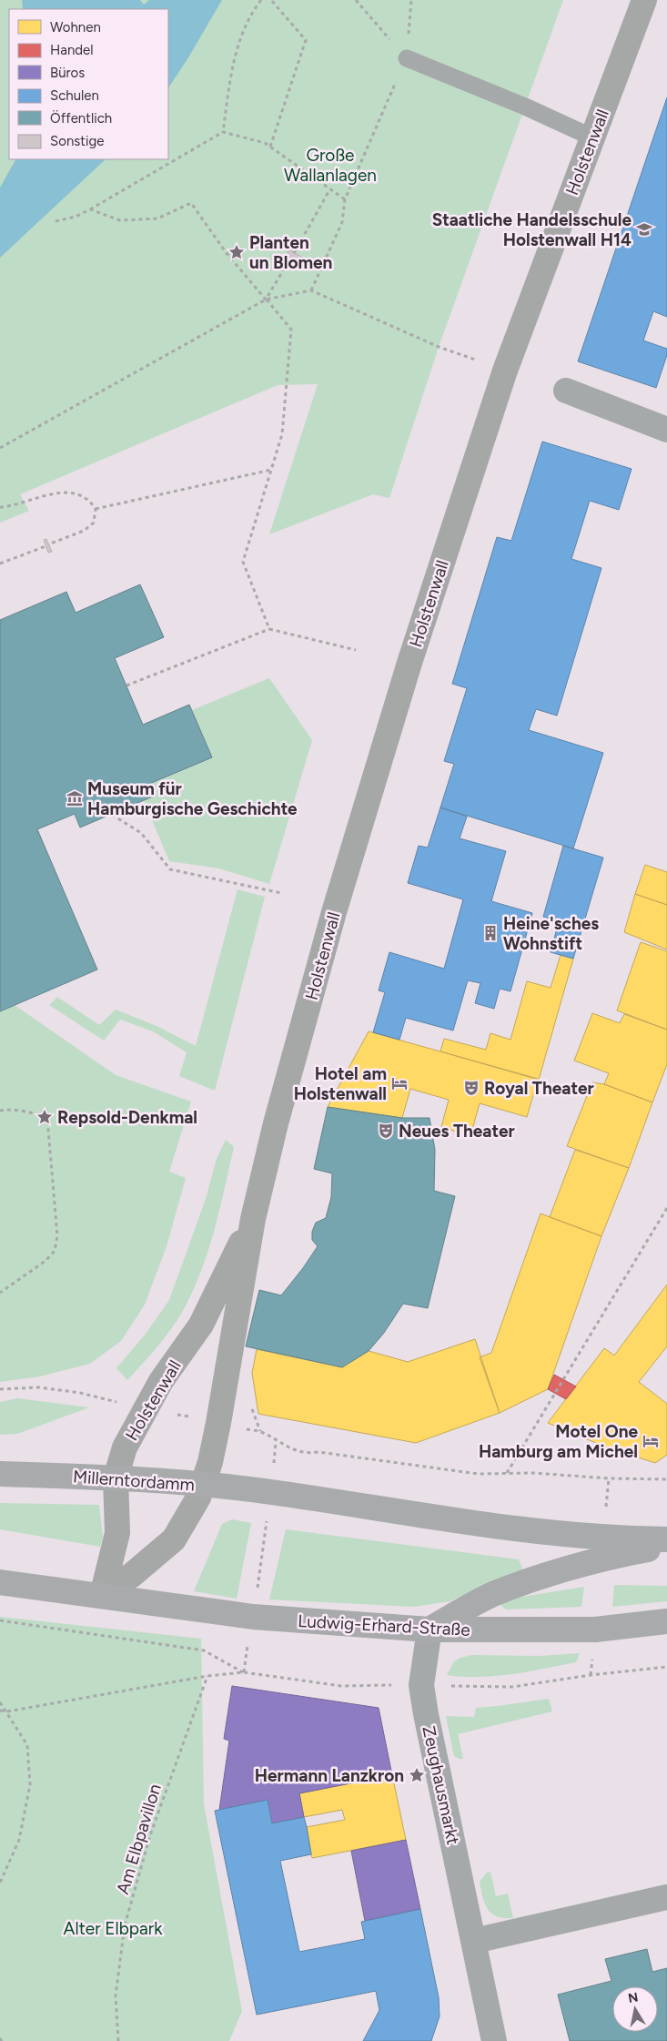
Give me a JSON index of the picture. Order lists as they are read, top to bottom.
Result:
{
  "streets": {
    "main road": ["Holstenwall", "Millerntordamm", "Ludwig-Erhard-Straße"],
    "street": ["Zeughausmarkt"],
    "path": ["Am Elbpavillon"]
  },
  "crossings": [
    ["Holstenwall", "Millerntordamm"],
    ["Holstenwall", "Ludwig-Erhard-Straße"],
    ["Millerntordamm", "Ludwig-Erhard-Straße"],
    ["Ludwig-Erhard-Straße", "Zeughausmarkt"]
  ],
  "parks": ["Große Wallanlagen", "Alter Elbpark"],
  "places": {
    "school or university": ["Staatliche Handelsschule Holstenwall H14"],
    "place": ["Planten un Blomen", "Repsold-Denkmal", "Hermann Lanzkron"],
    "museum": ["Museum für Hamburgische Geschichte"],
    "building": ["Heine'sches Wohnstift"],
    "hotel": ["Hotel am Holstenwall", "Motel One Hamburg am Michel"],
    "theatre": ["Royal Theater", "Neues Theater"]
  },
  "legend": [
    "Wohnen",
    "Handel",
    "Büros",
    "Schulen",
    "Öffentlich",
    "Sonstige"
  ],
  "north": "top"
}
